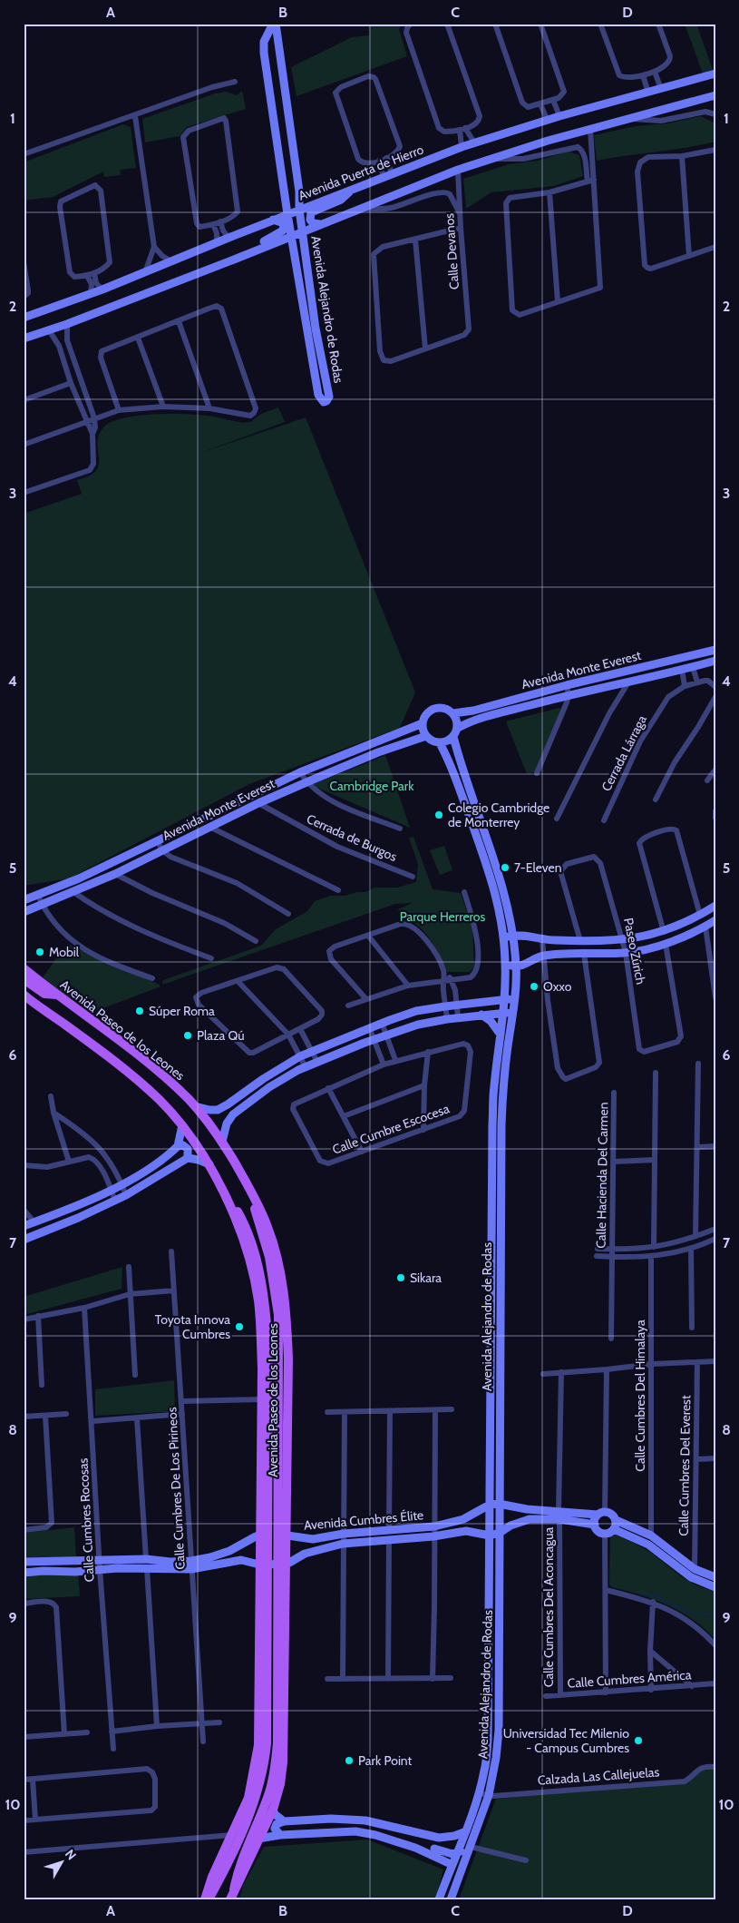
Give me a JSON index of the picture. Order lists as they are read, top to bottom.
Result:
{
  "streets": {
    "main road": ["Avenida Paseo de los Leones"],
    "street": [
      "Avenida Puerta de Hierro",
      "Calle Devanos",
      "Avenida Alejandro de Rodas",
      "Avenida Monte Everest",
      "Cerrada Lárraga",
      "Cerrada de Burgos",
      "Paseo Zúrich",
      "Calle Cumbre Escocesa",
      "Calle Hacienda Del Carmen",
      "Calle Cumbres Del Himalaya",
      "Calle Cumbres Del Everest",
      "Calle Cumbres De Los Pirineos",
      "Calle Cumbres Rocosas",
      "Avenida Cumbres Élite",
      "Calle Cumbres Del Aconcagua",
      "Calle Cumbres América",
      "Calzada Las Callejuelas"
    ]
  },
  "crossings": [
    ["Avenida Puerta de Hierro", "Avenida Alejandro de Rodas"],
    ["Avenida Alejandro de Rodas", "Avenida Monte Everest"],
    ["Avenida Alejandro de Rodas", "Avenida Cumbres Élite"],
    ["Avenida Alejandro de Rodas", "Calzada Las Callejuelas"],
    ["Avenida Monte Everest", "Cerrada de Burgos"],
    ["Avenida Paseo de los Leones", "Avenida Cumbres Élite"],
    ["Calle Cumbres De Los Pirineos", "Avenida Cumbres Élite"],
    ["Calle Cumbres Rocosas", "Avenida Cumbres Élite"],
    ["Avenida Cumbres Élite", "Calle Cumbres Del Aconcagua"],
    ["Calle Cumbres Del Aconcagua", "Calle Cumbres América"]
  ],
  "parks": ["Cambridge Park", "Parque Herreros"],
  "places": [
    "Colegio Cambridge de Monterrey",
    "7-Eleven",
    "Mobil",
    "Oxxo",
    "Súper Roma",
    "Plaza Qú",
    "Sikara",
    "Toyota Innova Cumbres",
    "Universidad Tec Milenio - Campus Cumbres",
    "Park Point"
  ],
  "north": "top right",
  "grid": {
    "columns": [
      "A",
      "B",
      "C",
      "D"
    ],
    "rows": [
      "1",
      "2",
      "3",
      "4",
      "5",
      "6",
      "7",
      "8",
      "9",
      "10"
    ]
  }
}
